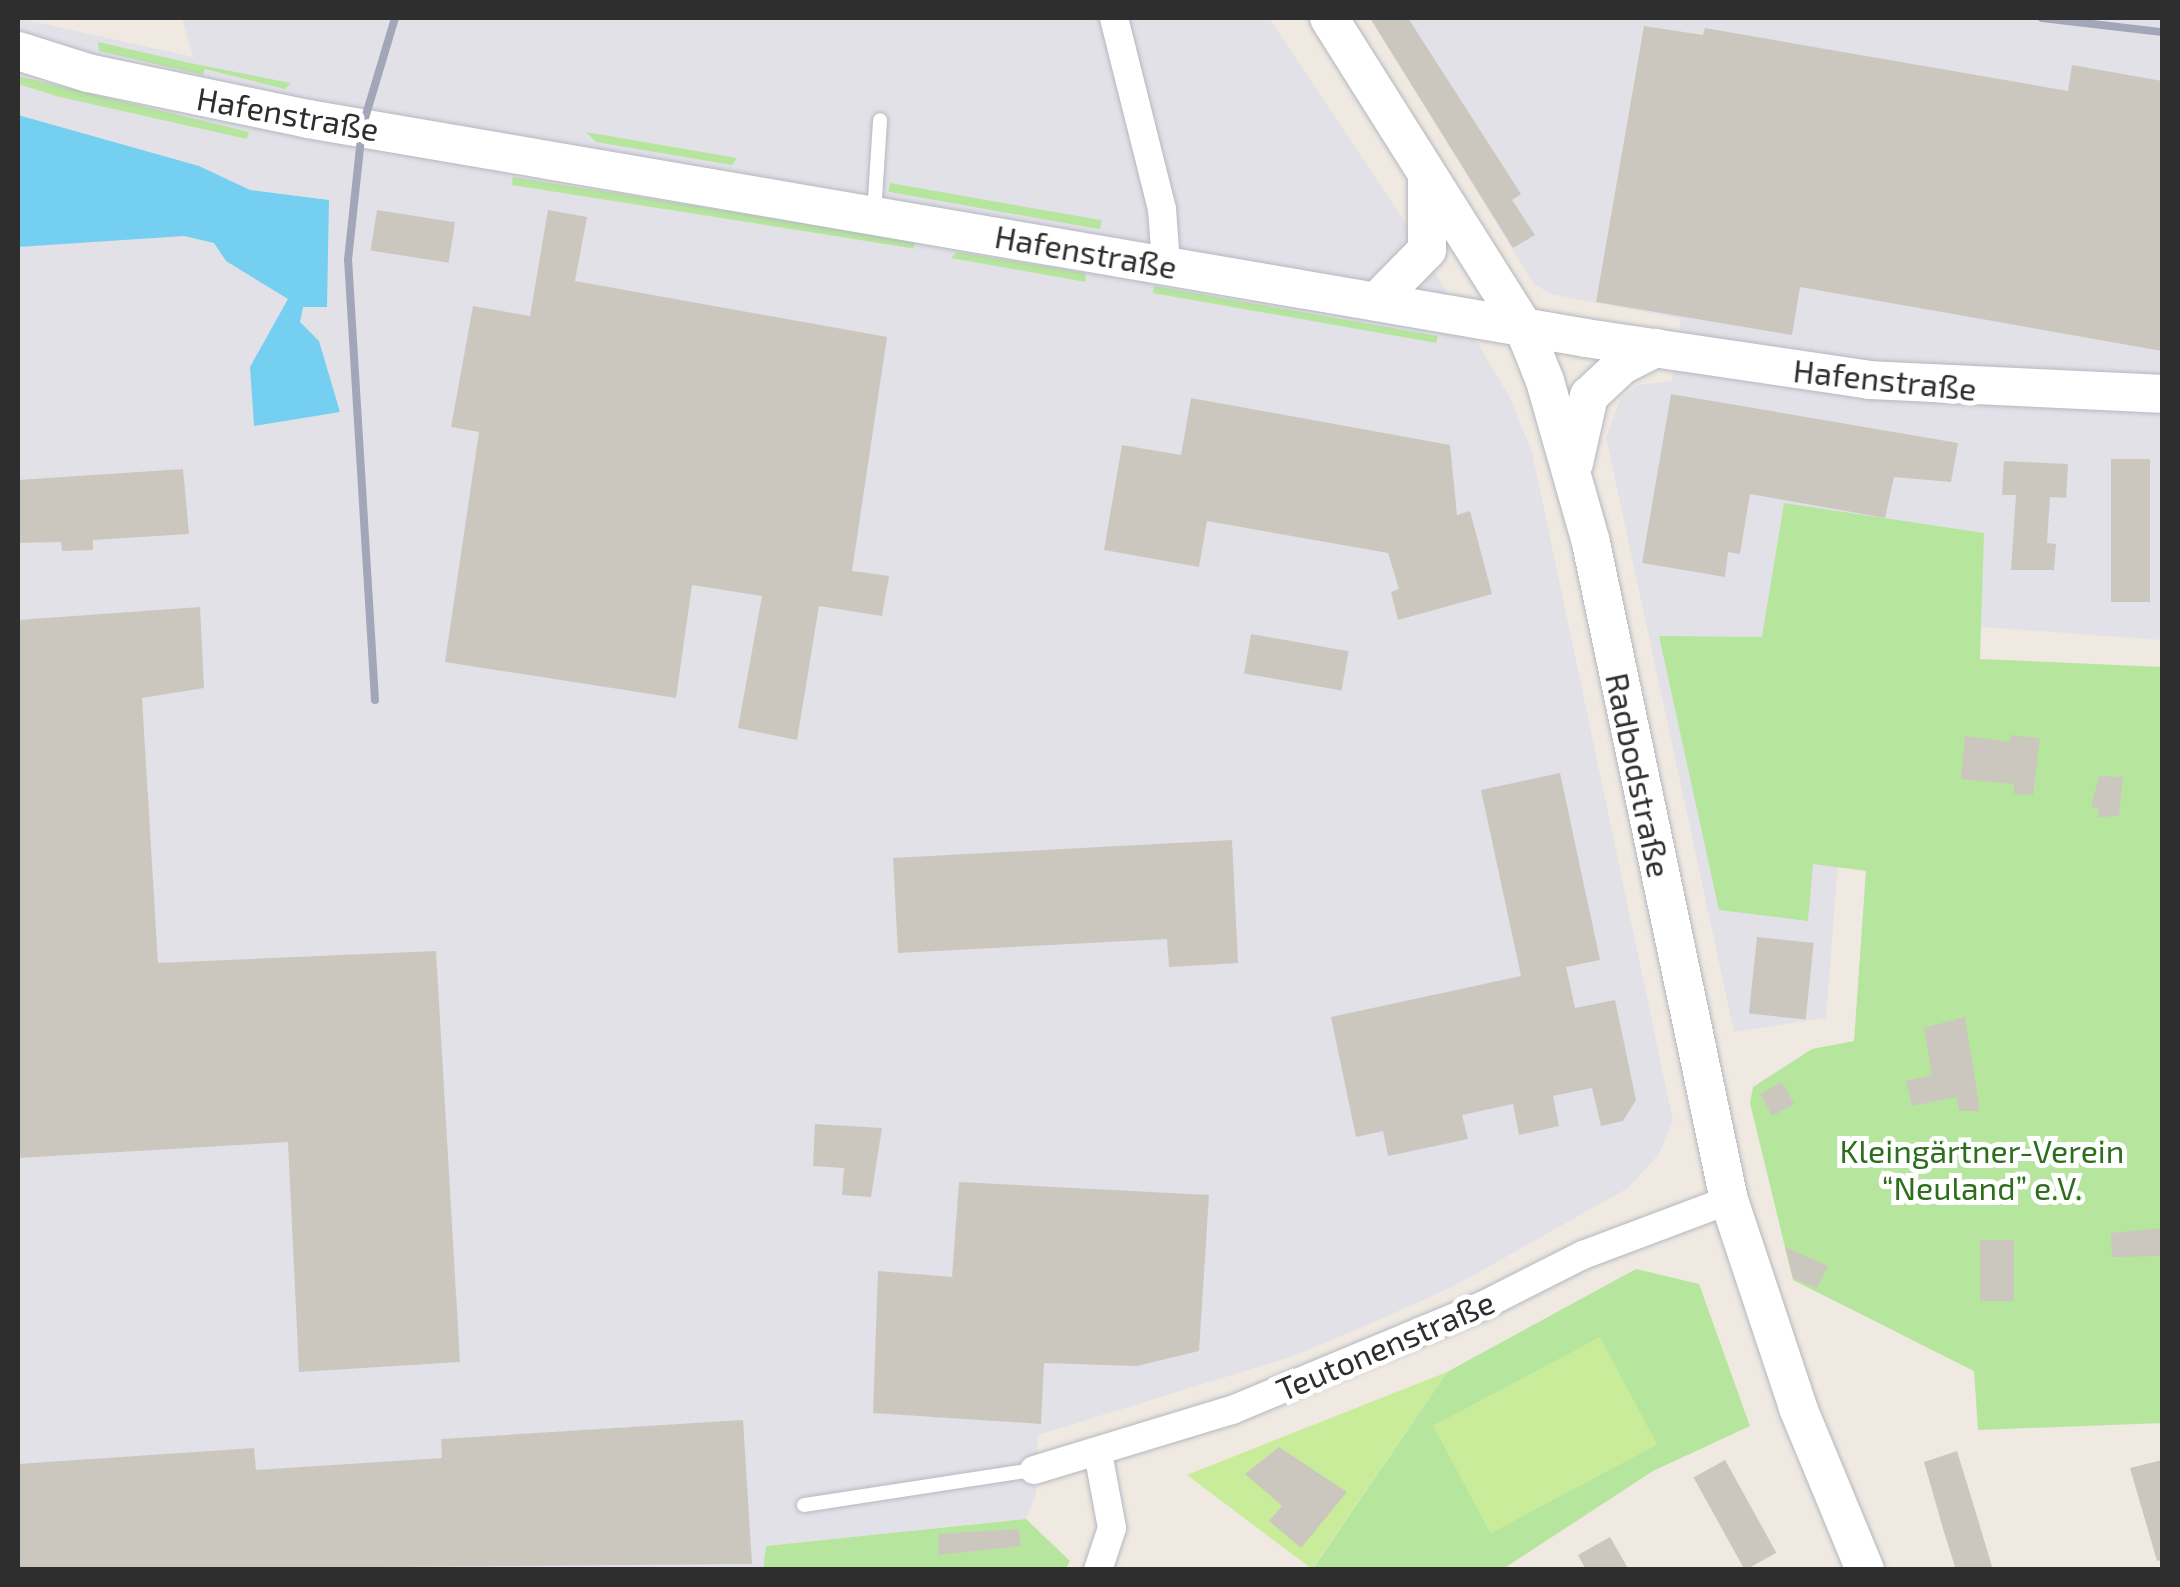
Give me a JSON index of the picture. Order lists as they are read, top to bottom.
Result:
{
  "streets": {
    "street": ["Hafenstraße", "Radbodstraße", "Teutonenstraße"]
  },
  "crossings": [
    ["Hafenstraße", "Radbodstraße"],
    ["Radbodstraße", "Teutonenstraße"]
  ],
  "parks": ["Kleingärtner-Verein “Neuland” e.V."]
}
